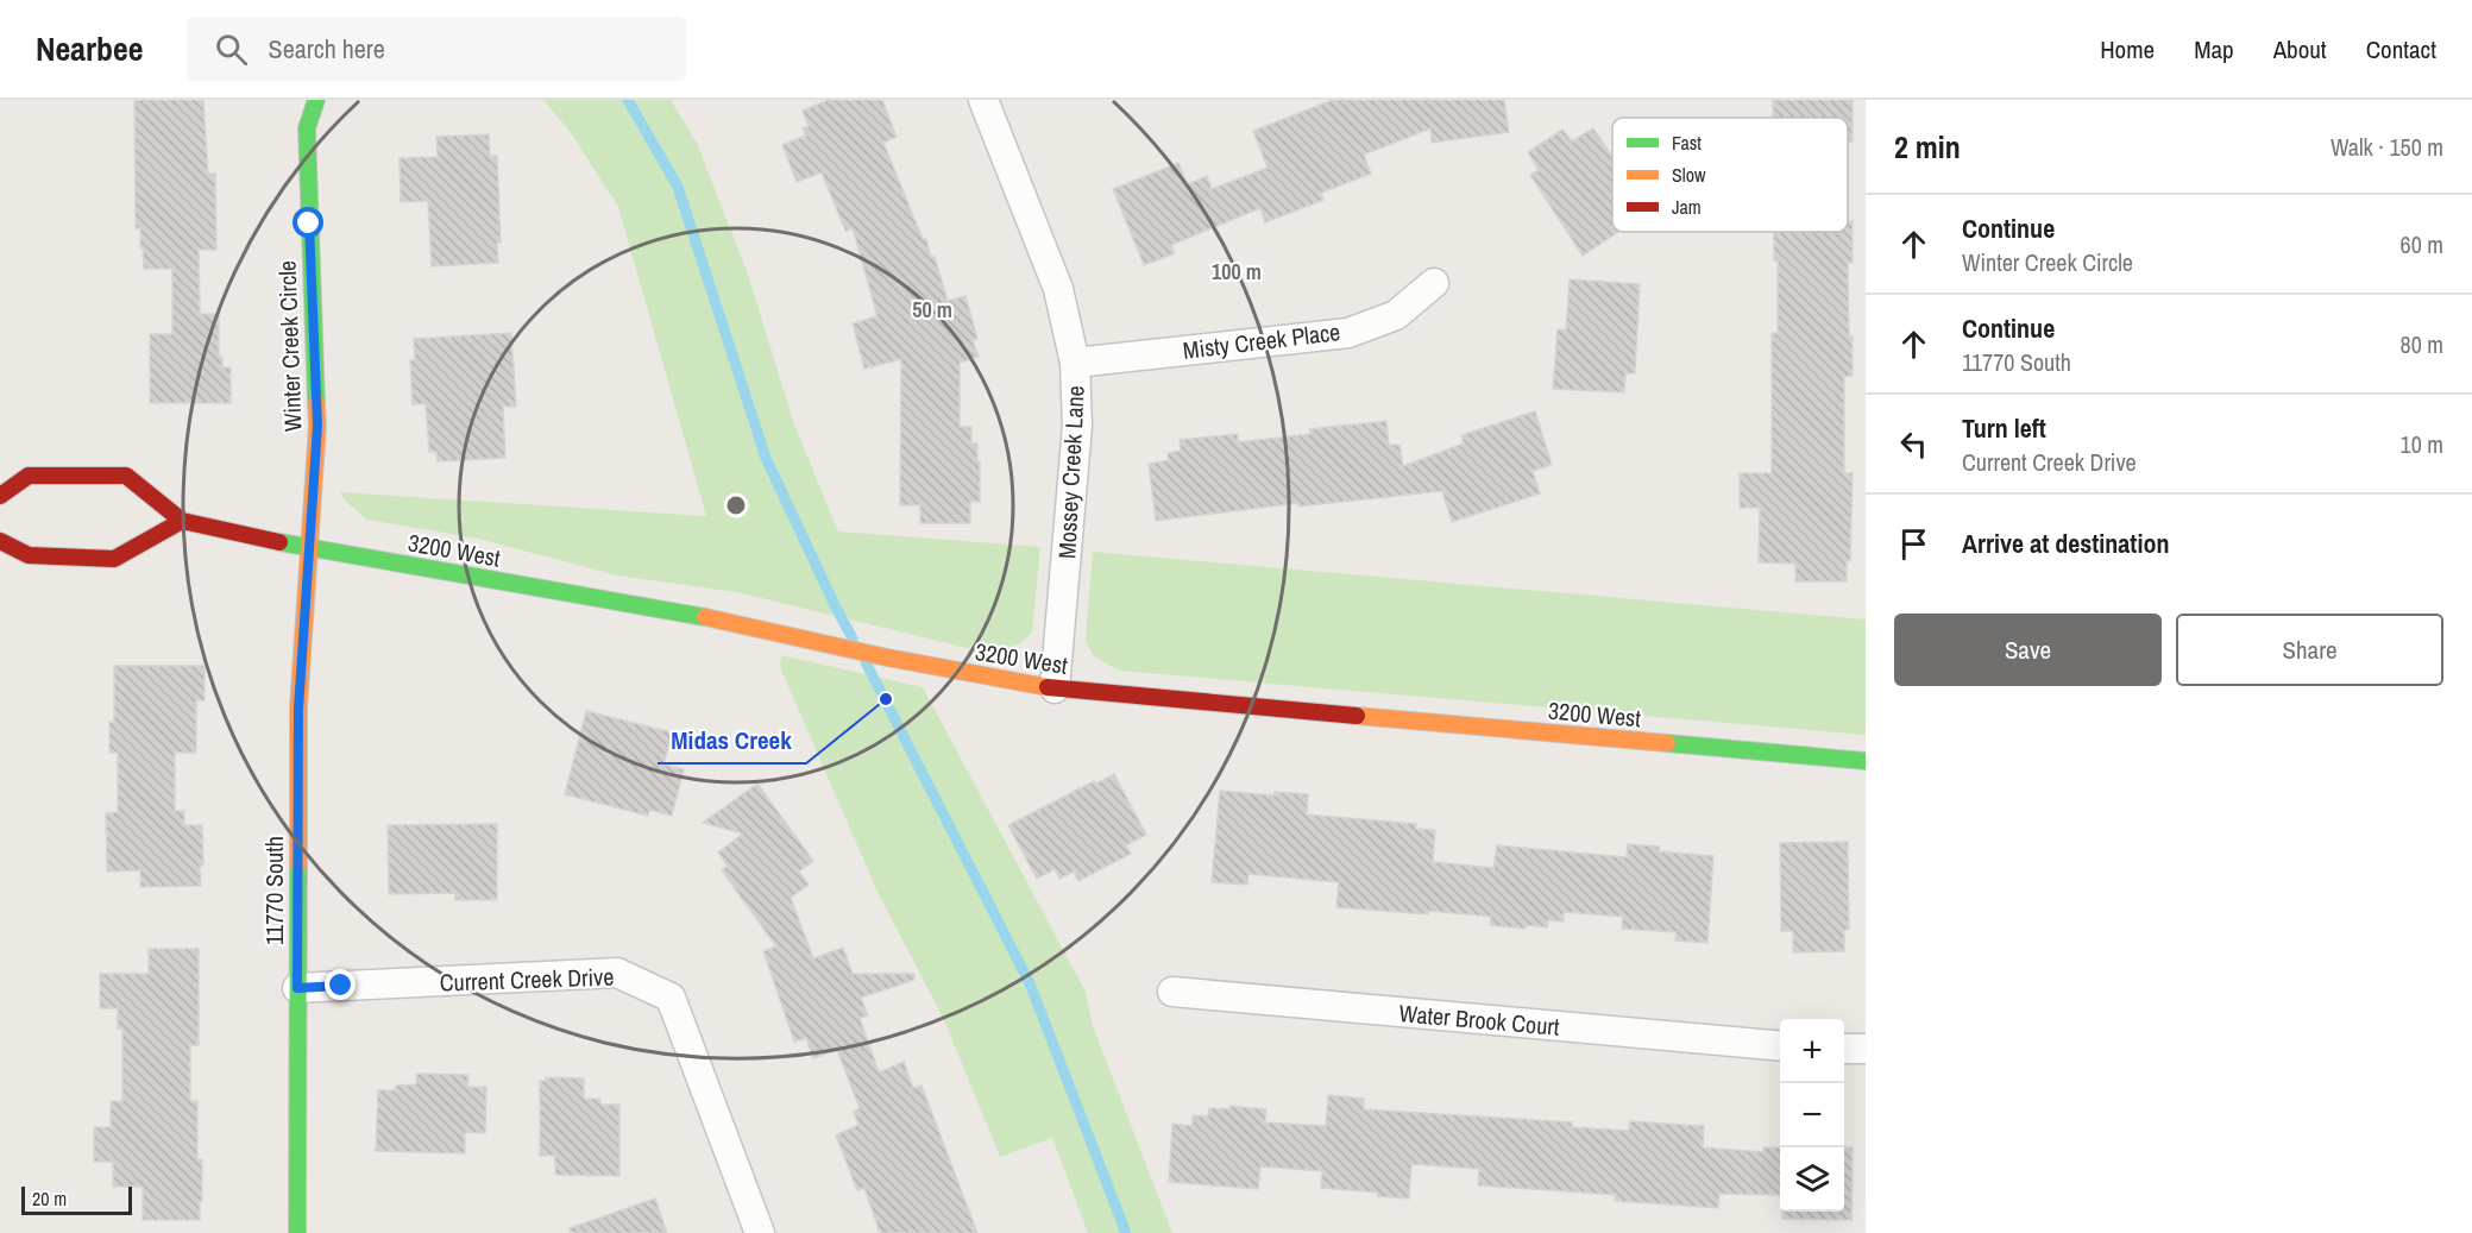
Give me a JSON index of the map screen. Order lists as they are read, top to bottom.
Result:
{
  "streets": {
    "street": [
      "Misty Creek Place",
      "Winter Creek Circle",
      "Mossey Creek Lane",
      "3200 West",
      "11770 South",
      "Current Creek Drive",
      "Water Brook Court"
    ]
  },
  "crossings": [
    ["Misty Creek Place", "Mossey Creek Lane"],
    ["Winter Creek Circle", "3200 West"],
    ["Winter Creek Circle", "11770 South"],
    ["Mossey Creek Lane", "3200 West"],
    ["3200 West", "11770 South"],
    ["11770 South", "Current Creek Drive"]
  ],
  "places": ["Midas Creek"],
  "legend": ["Fast", "Slow", "Jam"],
  "scale_bar": "20 m",
  "page": {
    "header": "Nearbee",
    "search": "Search here",
    "nav": [
      "Home",
      "Map",
      "About",
      "Contact"
    ],
    "heading": ["2 min", "Walk · 150 m"],
    "list": [
      ["Continue", "Winter Creek Circle", "60 m"],
      ["Continue", "11770 South", "80 m"],
      ["Turn left", "Current Creek Drive", "10 m"],
      "Arrive at destination"
    ],
    "buttons": ["Save", "Share"],
    "map_buttons": ["+", "−"],
    "scale": "20 m"
  },
  "rings": ["100 m", "50 m"]
}
